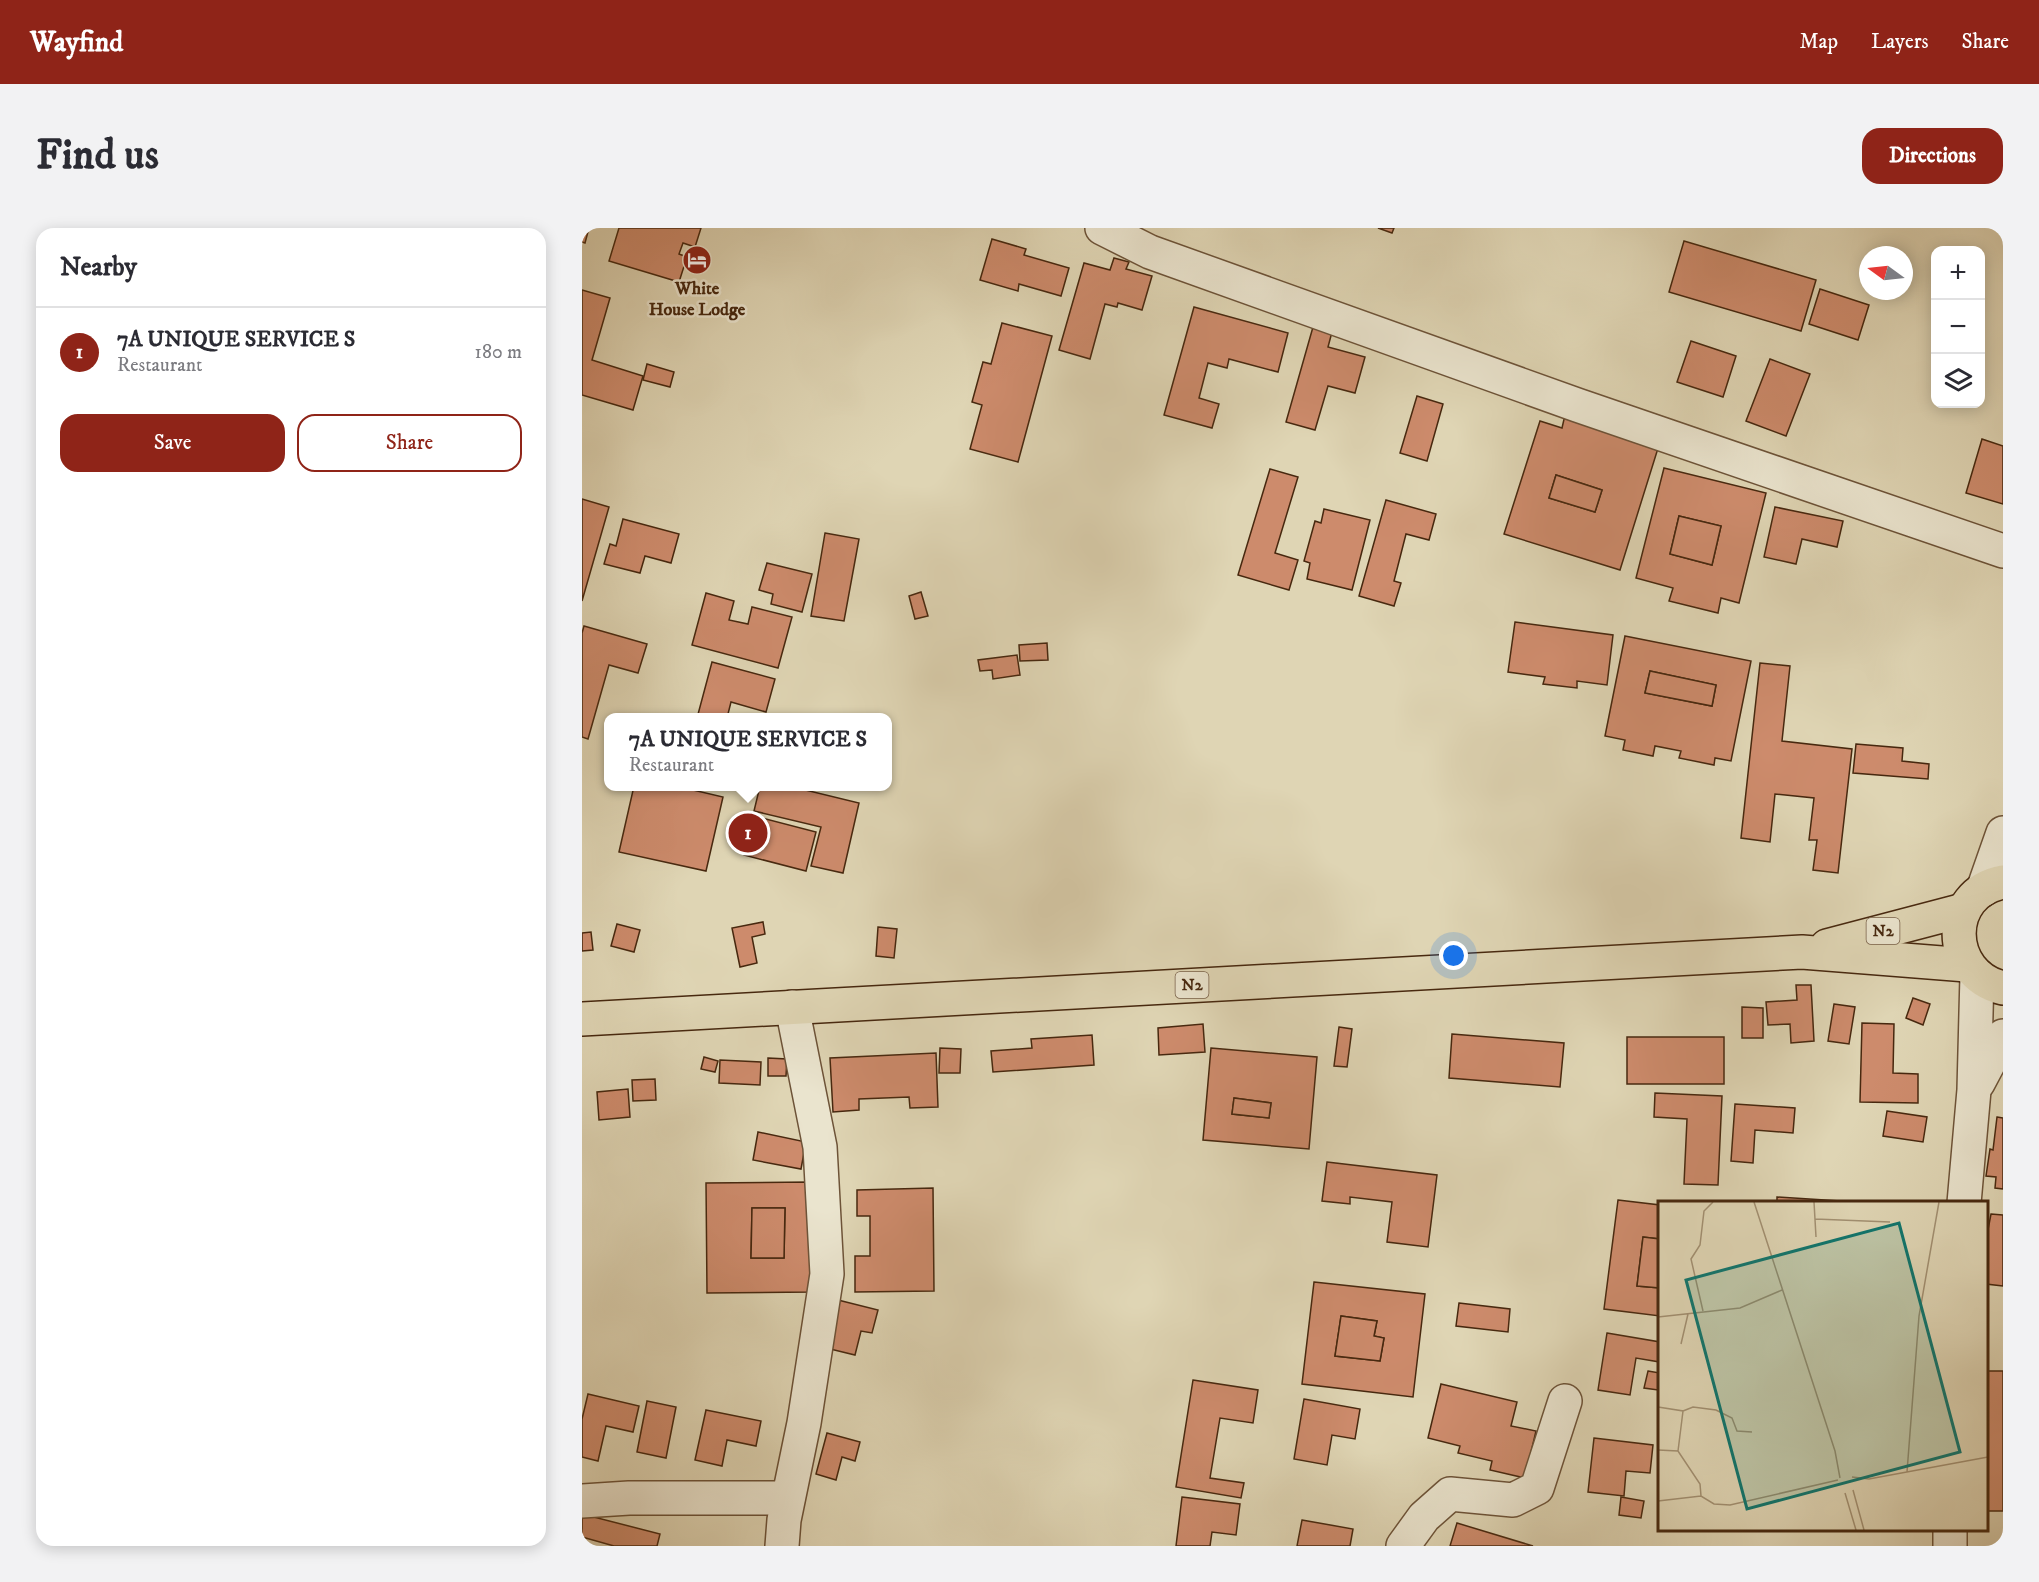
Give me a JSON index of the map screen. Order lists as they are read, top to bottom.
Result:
{
  "streets": {
    "highway": ["N2"]
  },
  "places": {
    "hotel": ["White House Lodge"]
  },
  "north": "left",
  "page": {
    "header": "Wayfind",
    "nav": ["Map", "Layers", "Share"],
    "buttons": [
      "Directions",
      ["Save", "Share"]
    ],
    "title": "Find us",
    "heading": "Nearby",
    "map_buttons": ["+", "−"],
    "list": [
      {
        "mark": "1",
        "name": "7A UNIQUE SERVICE S",
        "note": "Restaurant",
        "value": "180 m"
      }
    ],
    "popup": ["7A UNIQUE SERVICE S", "Restaurant"],
    "pins": "1"
  }
}
